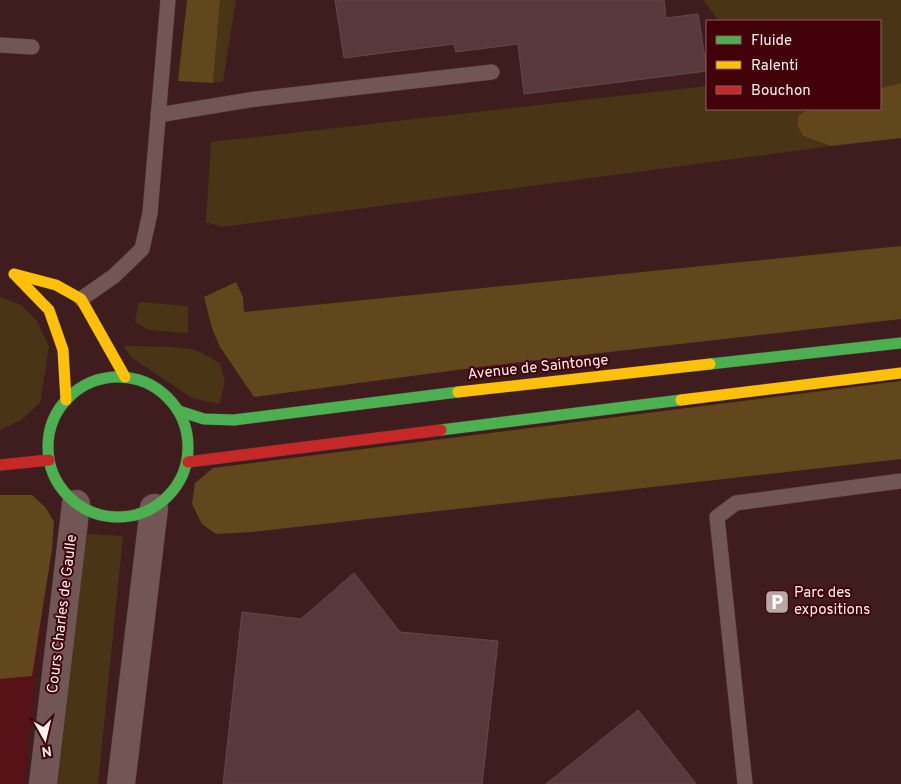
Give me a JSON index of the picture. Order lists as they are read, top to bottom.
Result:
{
  "streets": {
    "main road": ["Avenue de Saintonge"],
    "street": ["Cours Charles de Gaulle"]
  },
  "crossings": [
    ["Avenue de Saintonge", "Cours Charles de Gaulle"]
  ],
  "places": {
    "parking": ["Parc des expositions"]
  },
  "legend": ["Fluide", "Ralenti", "Bouchon"],
  "north": "bottom"
}
